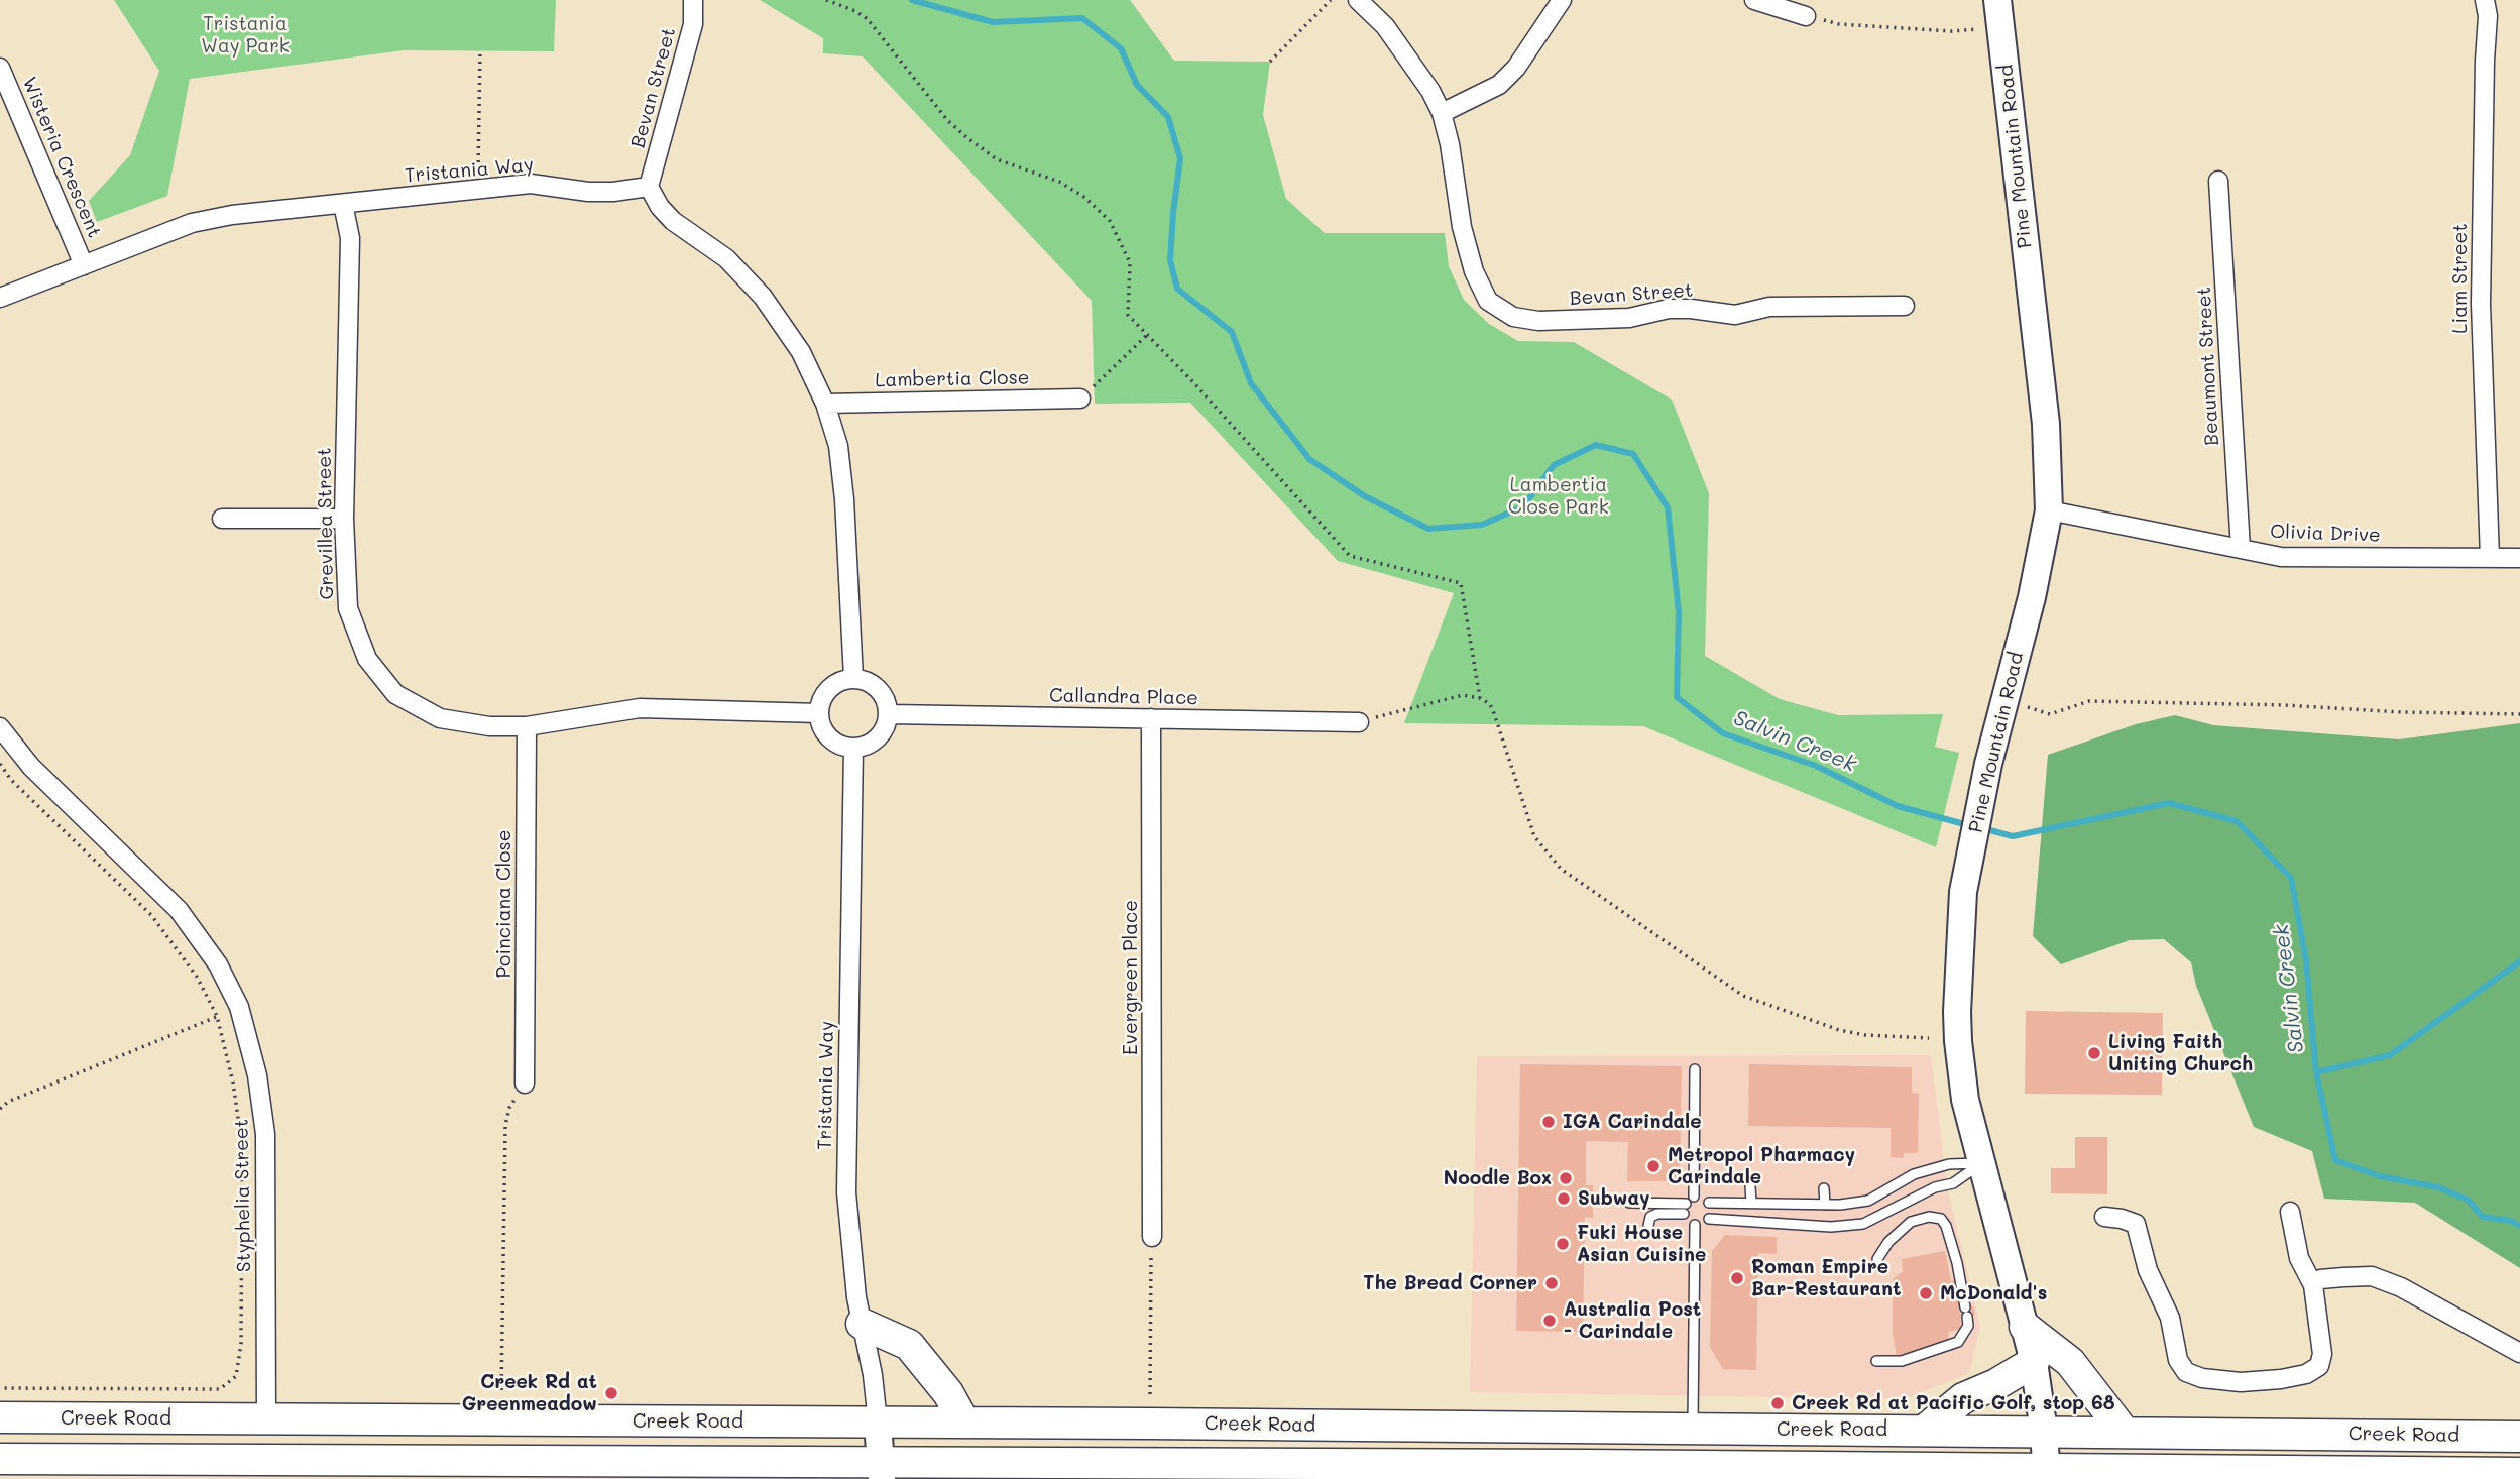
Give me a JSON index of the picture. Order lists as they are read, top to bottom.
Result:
{
  "streets": {
    "main road": ["Creek Road"],
    "street": [
      "Bevan Street",
      "Pine Mountain Road",
      "Wisteria Crescent",
      "Tristania Way",
      "Liam Street",
      "Beaumont Street",
      "Lambertia Close",
      "Grevillea Street",
      "Olivia Drive",
      "Callandra Place",
      "Poinciana Close",
      "Evergreen Place",
      "Styphelia Street"
    ]
  },
  "crossings": [
    ["Bevan Street", "Tristania Way"],
    ["Pine Mountain Road", "Olivia Drive"],
    ["Pine Mountain Road", "Creek Road"],
    ["Wisteria Crescent", "Tristania Way"],
    ["Tristania Way", "Grevillea Street"],
    ["Tristania Way", "Callandra Place"],
    ["Tristania Way", "Creek Road"],
    ["Liam Street", "Olivia Drive"],
    ["Beaumont Street", "Olivia Drive"],
    ["Grevillea Street", "Callandra Place"],
    ["Grevillea Street", "Poinciana Close"],
    ["Callandra Place", "Evergreen Place"],
    ["Styphelia Street", "Creek Road"]
  ],
  "water": ["Salvin Creek"],
  "parks": ["Tristania Way Park", "Lambertia Close Park"],
  "places": [
    "Living Faith Uniting Church",
    "IGA Carindale",
    "Metropol Pharmacy Carindale",
    "Noodle Box",
    "Subway",
    "Fuki House Asian Cuisine",
    "Roman Empire Bar-Restaurant",
    "The Bread Corner",
    "McDonald's",
    "Australia Post - Carindale",
    "Creek Rd at Greenmeadow",
    "Creek Rd at Pacific Golf, stop 68"
  ]
}
